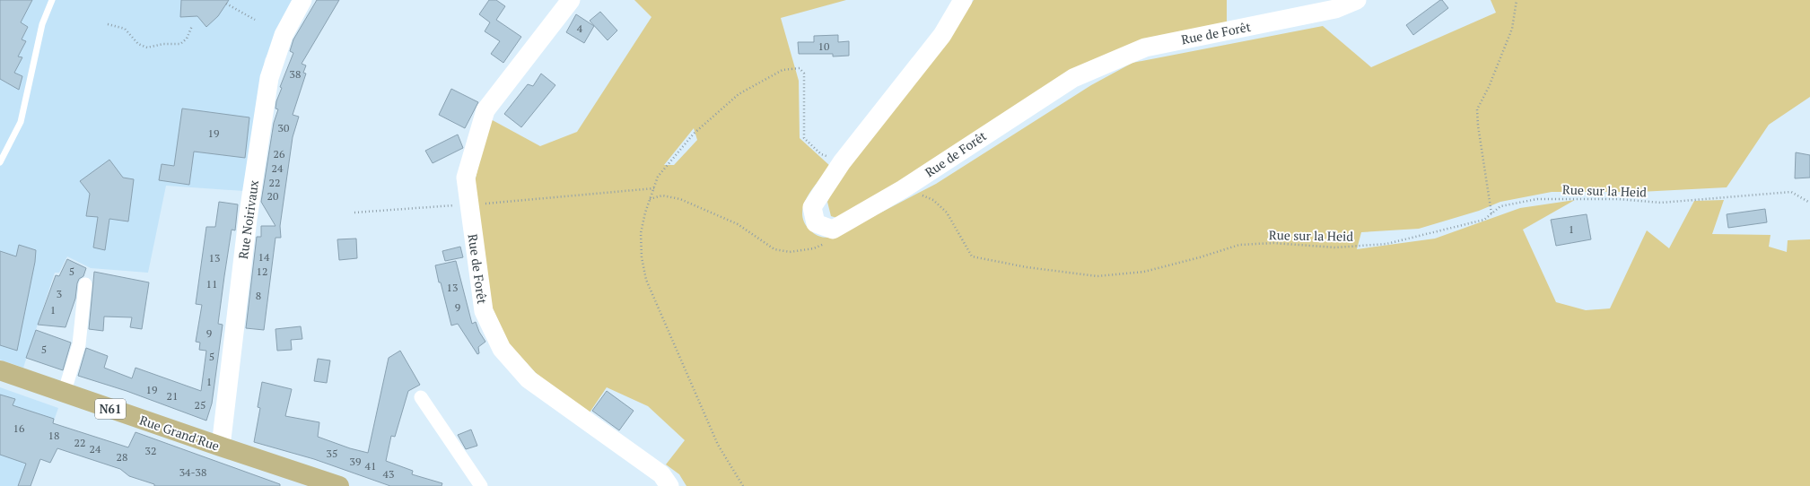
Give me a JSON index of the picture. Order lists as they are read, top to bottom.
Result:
{
  "streets": {
    "main road": ["N61", "Rue Grand'Rue"],
    "street": ["Rue de Forêt", "Rue Noirivaux"],
    "path": ["Rue sur la Heid"]
  },
  "crossings": [
    ["Rue de Forêt", "Rue sur la Heid"],
    ["Rue Noirivaux", "Rue Grand'Rue"]
  ],
  "house_numbers": [
    "4",
    "10",
    "38",
    "30",
    "19",
    "26",
    "24",
    "22",
    "20",
    "1",
    "14",
    "13",
    "5",
    "12",
    "11",
    "13",
    "3",
    "8",
    "9",
    "1",
    "9",
    "5",
    "5",
    "1",
    "19",
    "21",
    "25",
    "16",
    "18",
    "22",
    "24",
    "32",
    "35",
    "28",
    "39",
    "41",
    "34-38",
    "43"
  ]
}
